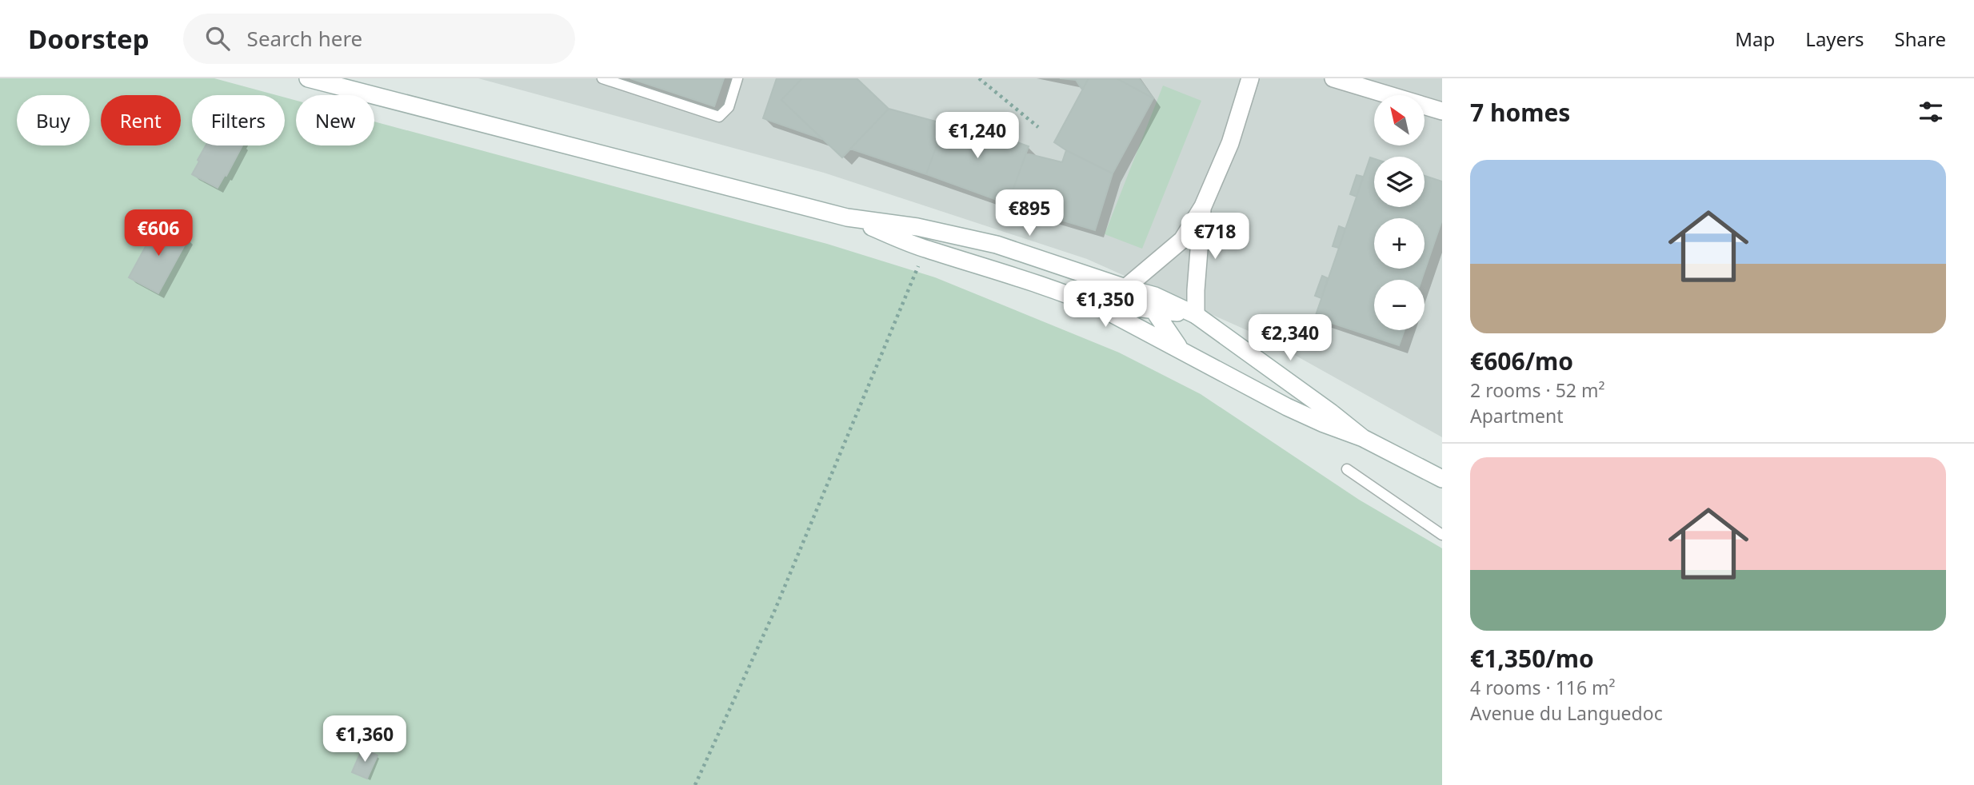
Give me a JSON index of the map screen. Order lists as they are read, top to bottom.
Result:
{
  "north": "top left",
  "page": {
    "header": "Doorstep",
    "search": "Search here",
    "nav": ["Map", "Layers", "Share"],
    "heading": "7 homes",
    "map_buttons": ["+", "−"],
    "chip": [
      "Buy",
      "Rent",
      "Filters",
      "New"
    ],
    "price": [
      "€1,240",
      "€895",
      "€606",
      "€718",
      "€1,350",
      "€2,340",
      "€1,360"
    ],
    "list": [
      {
        "name": "€606/mo",
        "note": "2 rooms · 52 m² · Apartment"
      },
      {
        "name": "€1,350/mo",
        "note": "4 rooms · 116 m² · Avenue du Languedoc"
      }
    ]
  }
}
